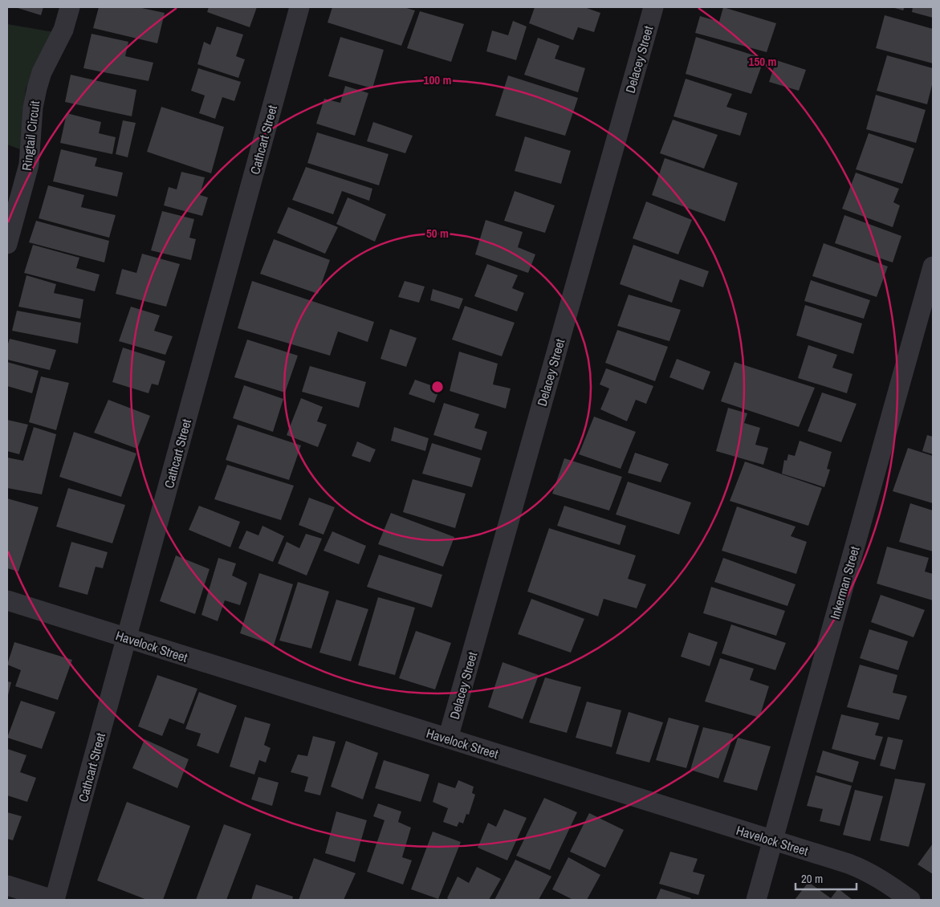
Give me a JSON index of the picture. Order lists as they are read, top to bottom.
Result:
{
  "streets": {
    "street": [
      "Delacey Street",
      "Ringtail Circuit",
      "Cathcart Street",
      "Inkerman Street",
      "Havelock Street"
    ]
  },
  "crossings": [
    ["Delacey Street", "Havelock Street"],
    ["Cathcart Street", "Havelock Street"],
    ["Inkerman Street", "Havelock Street"]
  ],
  "scale_bar": "20 m",
  "rings": ["150 m", "100 m", "50 m"]
}
